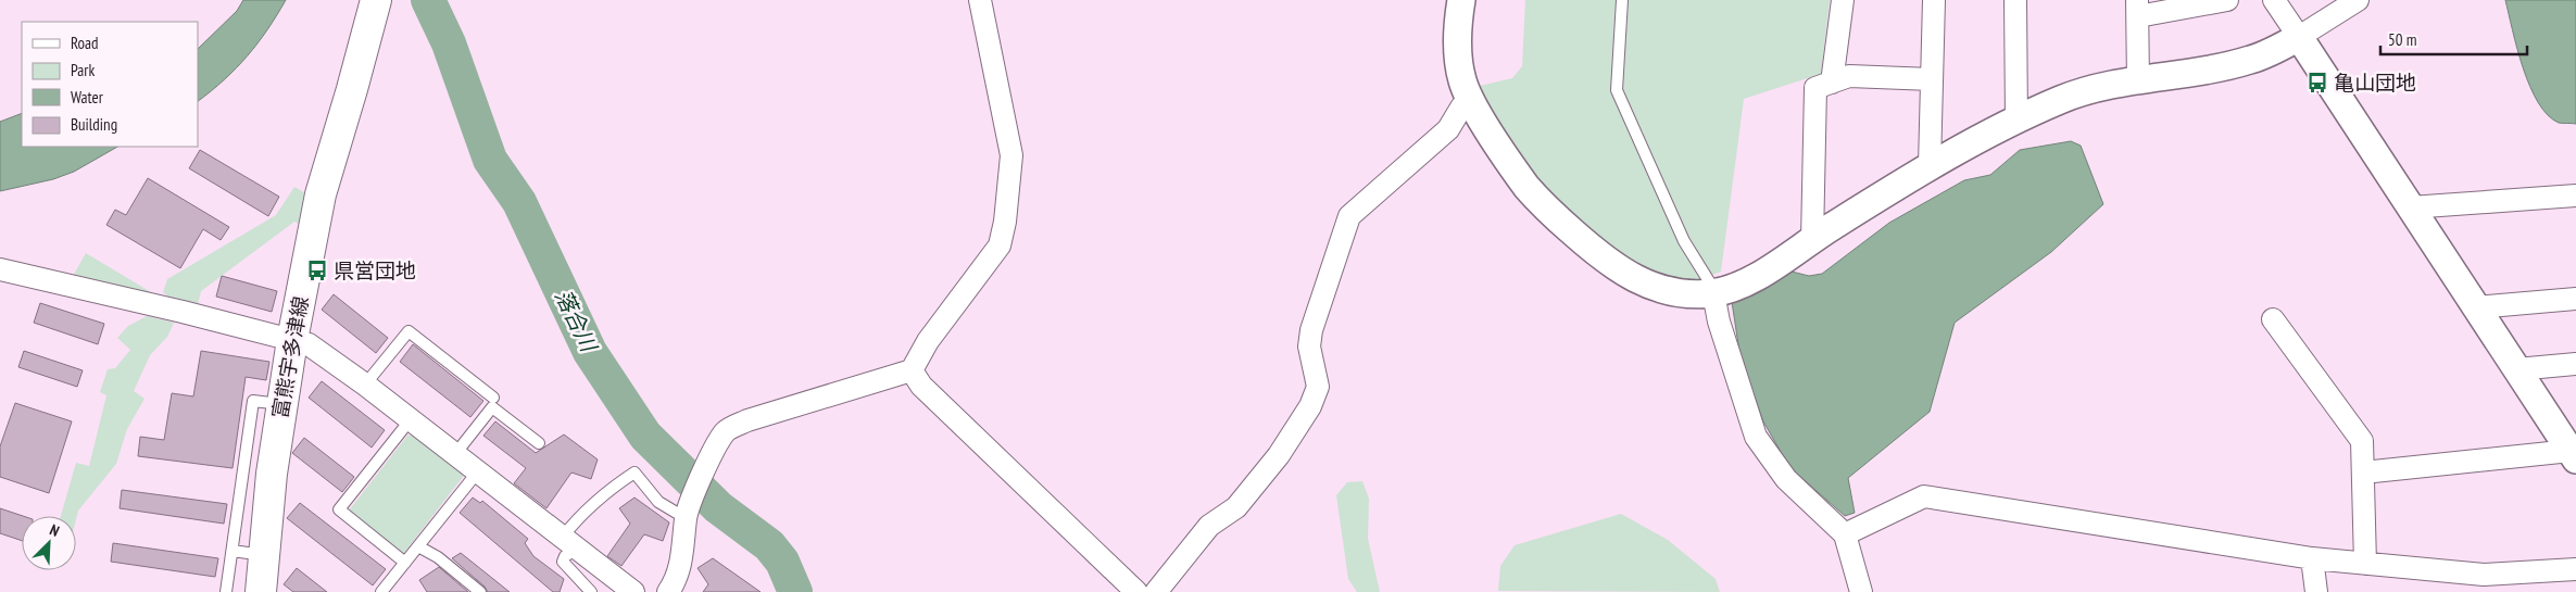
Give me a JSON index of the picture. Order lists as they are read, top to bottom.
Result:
{
  "streets": {
    "main road": ["富熊宇多津線"]
  },
  "water": ["落合川"],
  "places": {
    "bus stop": ["亀山団地", "県営団地"]
  },
  "legend": [
    "Road",
    "Park",
    "Water",
    "Building"
  ],
  "scale_bar": "50 m",
  "north": "top right"
}
